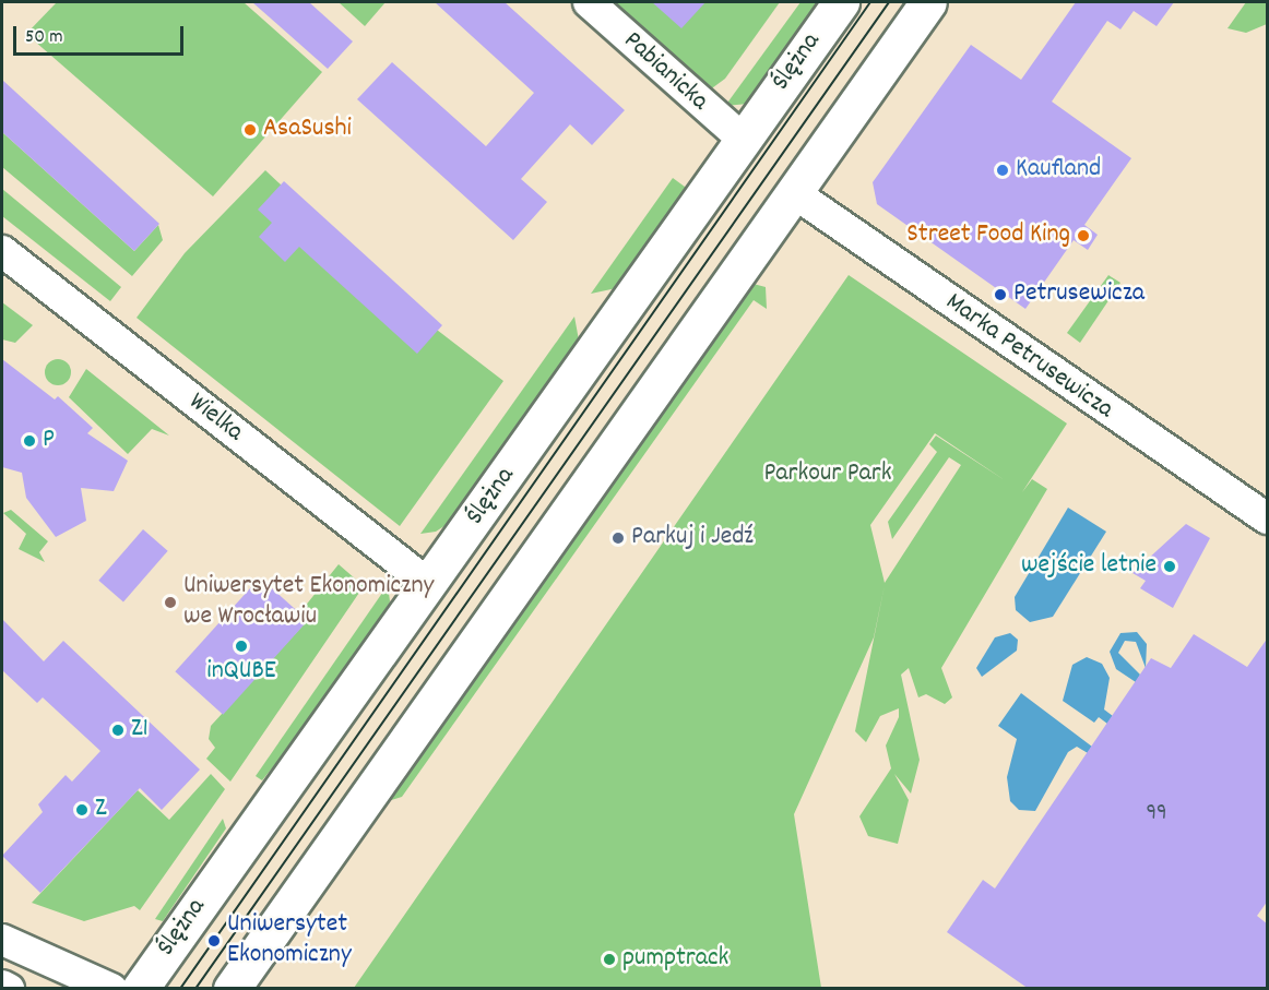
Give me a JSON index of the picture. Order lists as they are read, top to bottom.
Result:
{
  "streets": {
    "main road": ["Ślężna"],
    "street": ["Pabianicka", "Marka Petrusewicza", "Wielka"]
  },
  "crossings": [
    ["Ślężna", "Pabianicka"],
    ["Ślężna", "Wielka"]
  ],
  "parks": ["Parkour Park"],
  "places": [
    "AsaSushi",
    "Kaufland",
    "Street Food King",
    "Petrusewicza",
    "P",
    "Parkuj i Jedź",
    "wejście letnie",
    "Uniwersytet Ekonomiczny we Wrocławiu",
    "inQUBE",
    "Z1",
    "Z",
    "Uniwersytet Ekonomiczny",
    "pumptrack"
  ],
  "house_numbers": ["99"],
  "scale_bar": "50 m"
}
